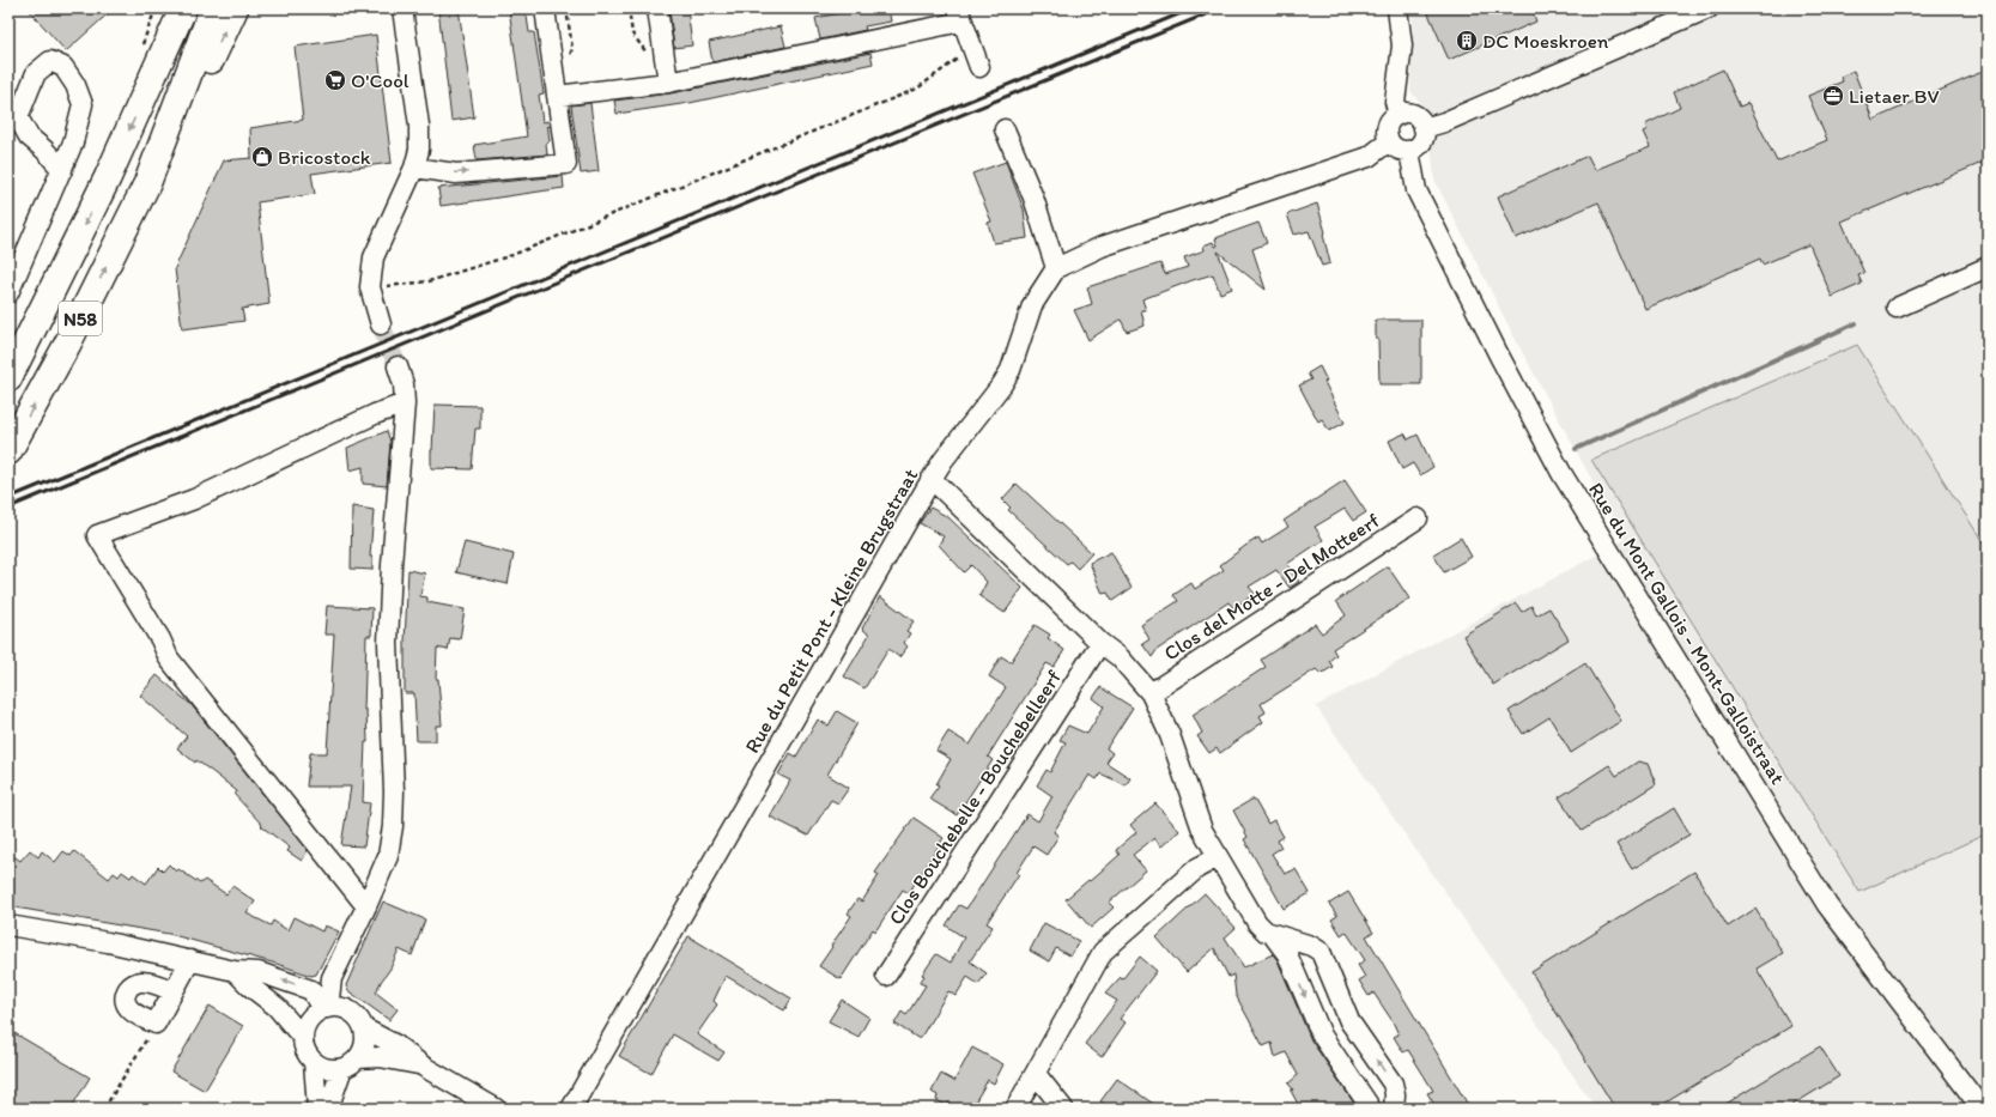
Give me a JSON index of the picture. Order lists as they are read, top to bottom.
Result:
{
  "streets": {
    "highway": ["N58"],
    "street": [
      "Clos del Motte - Del Motteerf",
      "Rue du Petit Pont - Kleine Brugstraat",
      "Rue du Mont Gallois - Mont-Galloistraat",
      "Clos Bouchebelle - Bouchebelleerf"
    ]
  },
  "places": {
    "building": ["DC Moeskroen"],
    "supermarket": ["O'Cool"],
    "office": ["Lietaer BV"],
    "shop": ["Bricostock"]
  }
}
